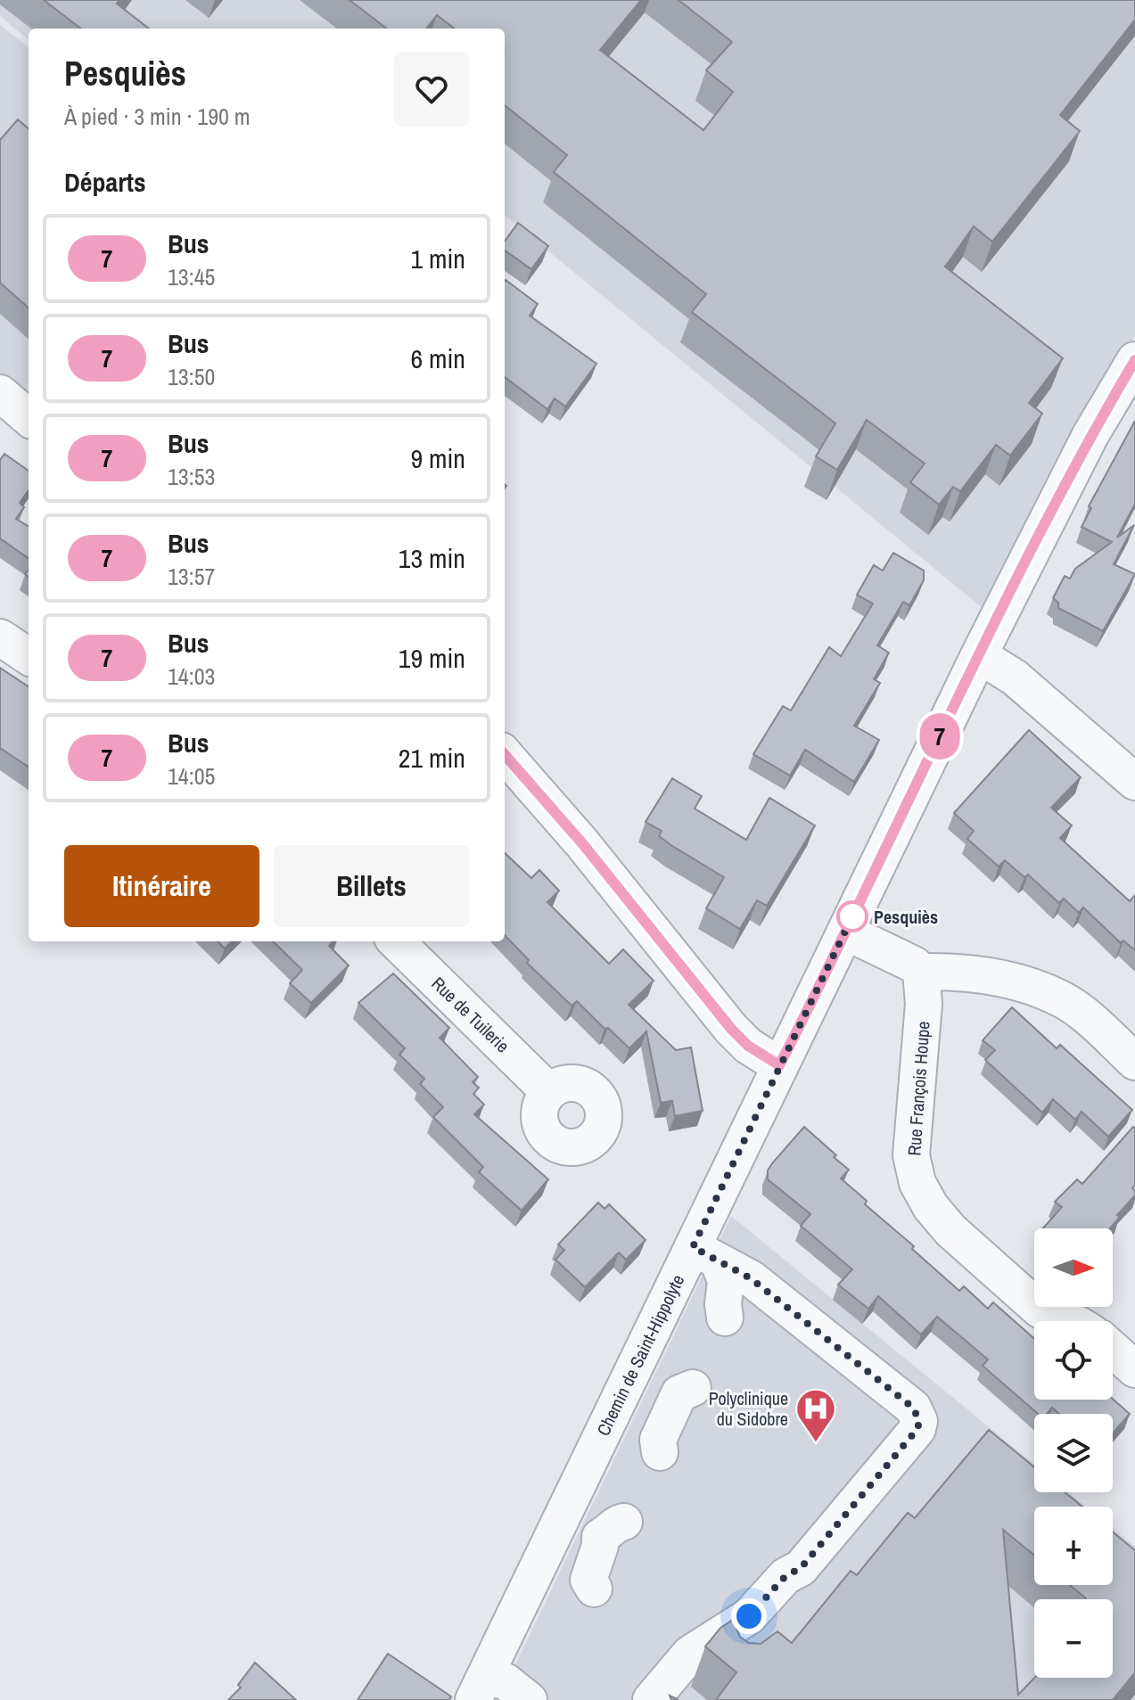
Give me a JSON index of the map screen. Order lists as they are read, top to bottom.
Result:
{
  "streets": {
    "street": ["Rue de Tuilerie", "Rue François Houpe", "Chemin de Saint-Hippolyte"]
  },
  "places": {
    "other": ["Pesquiès"],
    "hospital": ["Polyclinique du Sidobre"]
  },
  "lines": ["bus line 7"],
  "north": "right",
  "page": {
    "on_map": "7",
    "heading": [
      ["Pesquiès", "À pied · 3 min · 190 m"],
      "Départs"
    ],
    "list": [
      {
        "mark": "7",
        "name": "Bus",
        "note": "13:45",
        "value": "1 min"
      },
      {
        "mark": "7",
        "name": "Bus",
        "note": "13:50",
        "value": "6 min"
      },
      {
        "mark": "7",
        "name": "Bus",
        "note": "13:53",
        "value": "9 min"
      },
      {
        "mark": "7",
        "name": "Bus",
        "note": "13:57",
        "value": "13 min"
      },
      {
        "mark": "7",
        "name": "Bus",
        "note": "14:03",
        "value": "19 min"
      },
      {
        "mark": "7",
        "name": "Bus",
        "note": "14:05",
        "value": "21 min"
      }
    ],
    "buttons": ["Itinéraire", "Billets"],
    "map_buttons": ["+", "−"]
  }
}
